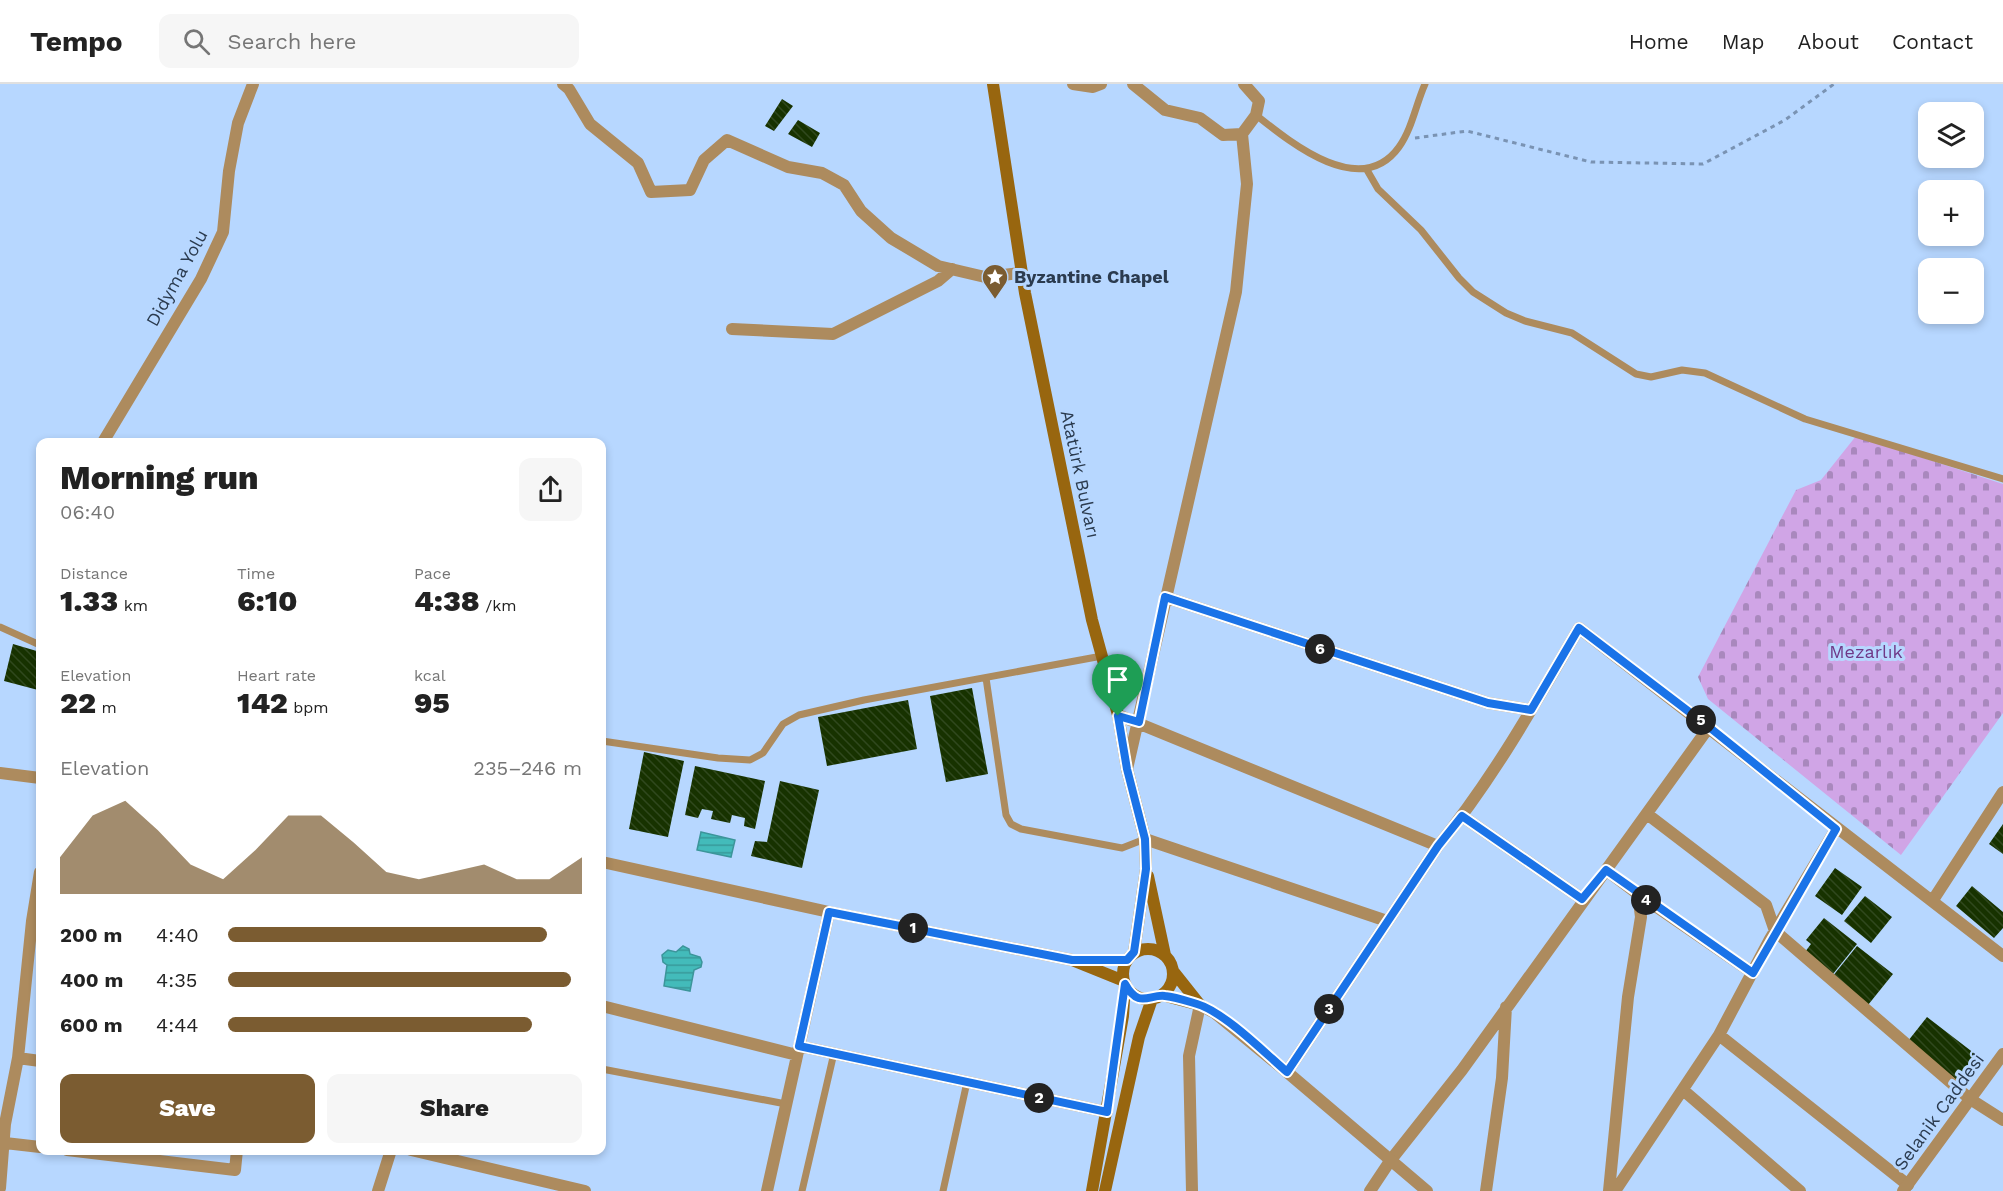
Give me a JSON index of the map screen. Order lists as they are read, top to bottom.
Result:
{
  "streets": {
    "main road": ["Atatürk Bulvarı"],
    "street": ["Didyma Yolu", "Selanik Caddesi"]
  },
  "parks": ["Mezarlık"],
  "places": {
    "place": ["Byzantine Chapel"]
  },
  "page": {
    "header": "Tempo",
    "search": "Search here",
    "nav": [
      "Home",
      "Map",
      "About",
      "Contact"
    ],
    "map_buttons": ["+", "−"],
    "heading": ["Morning run", "06:40"],
    "stats": [
      ["Distance", "1.33 km"],
      ["Time", "6:10"],
      ["Pace", "4:38 /km"],
      ["Elevation", "22 m"],
      ["Heart rate", "142 bpm"],
      ["kcal", "95"]
    ],
    "pins": [
      "6",
      "5",
      "4",
      "1",
      "3",
      "2"
    ],
    "chart": ["Elevation", "235–246 m"],
    "list": [
      {
        "name": "200 m",
        "note": "4:40"
      },
      {
        "name": "400 m",
        "note": "4:35"
      },
      {
        "name": "600 m",
        "note": "4:44"
      }
    ],
    "buttons": ["Save", "Share"]
  }
}
